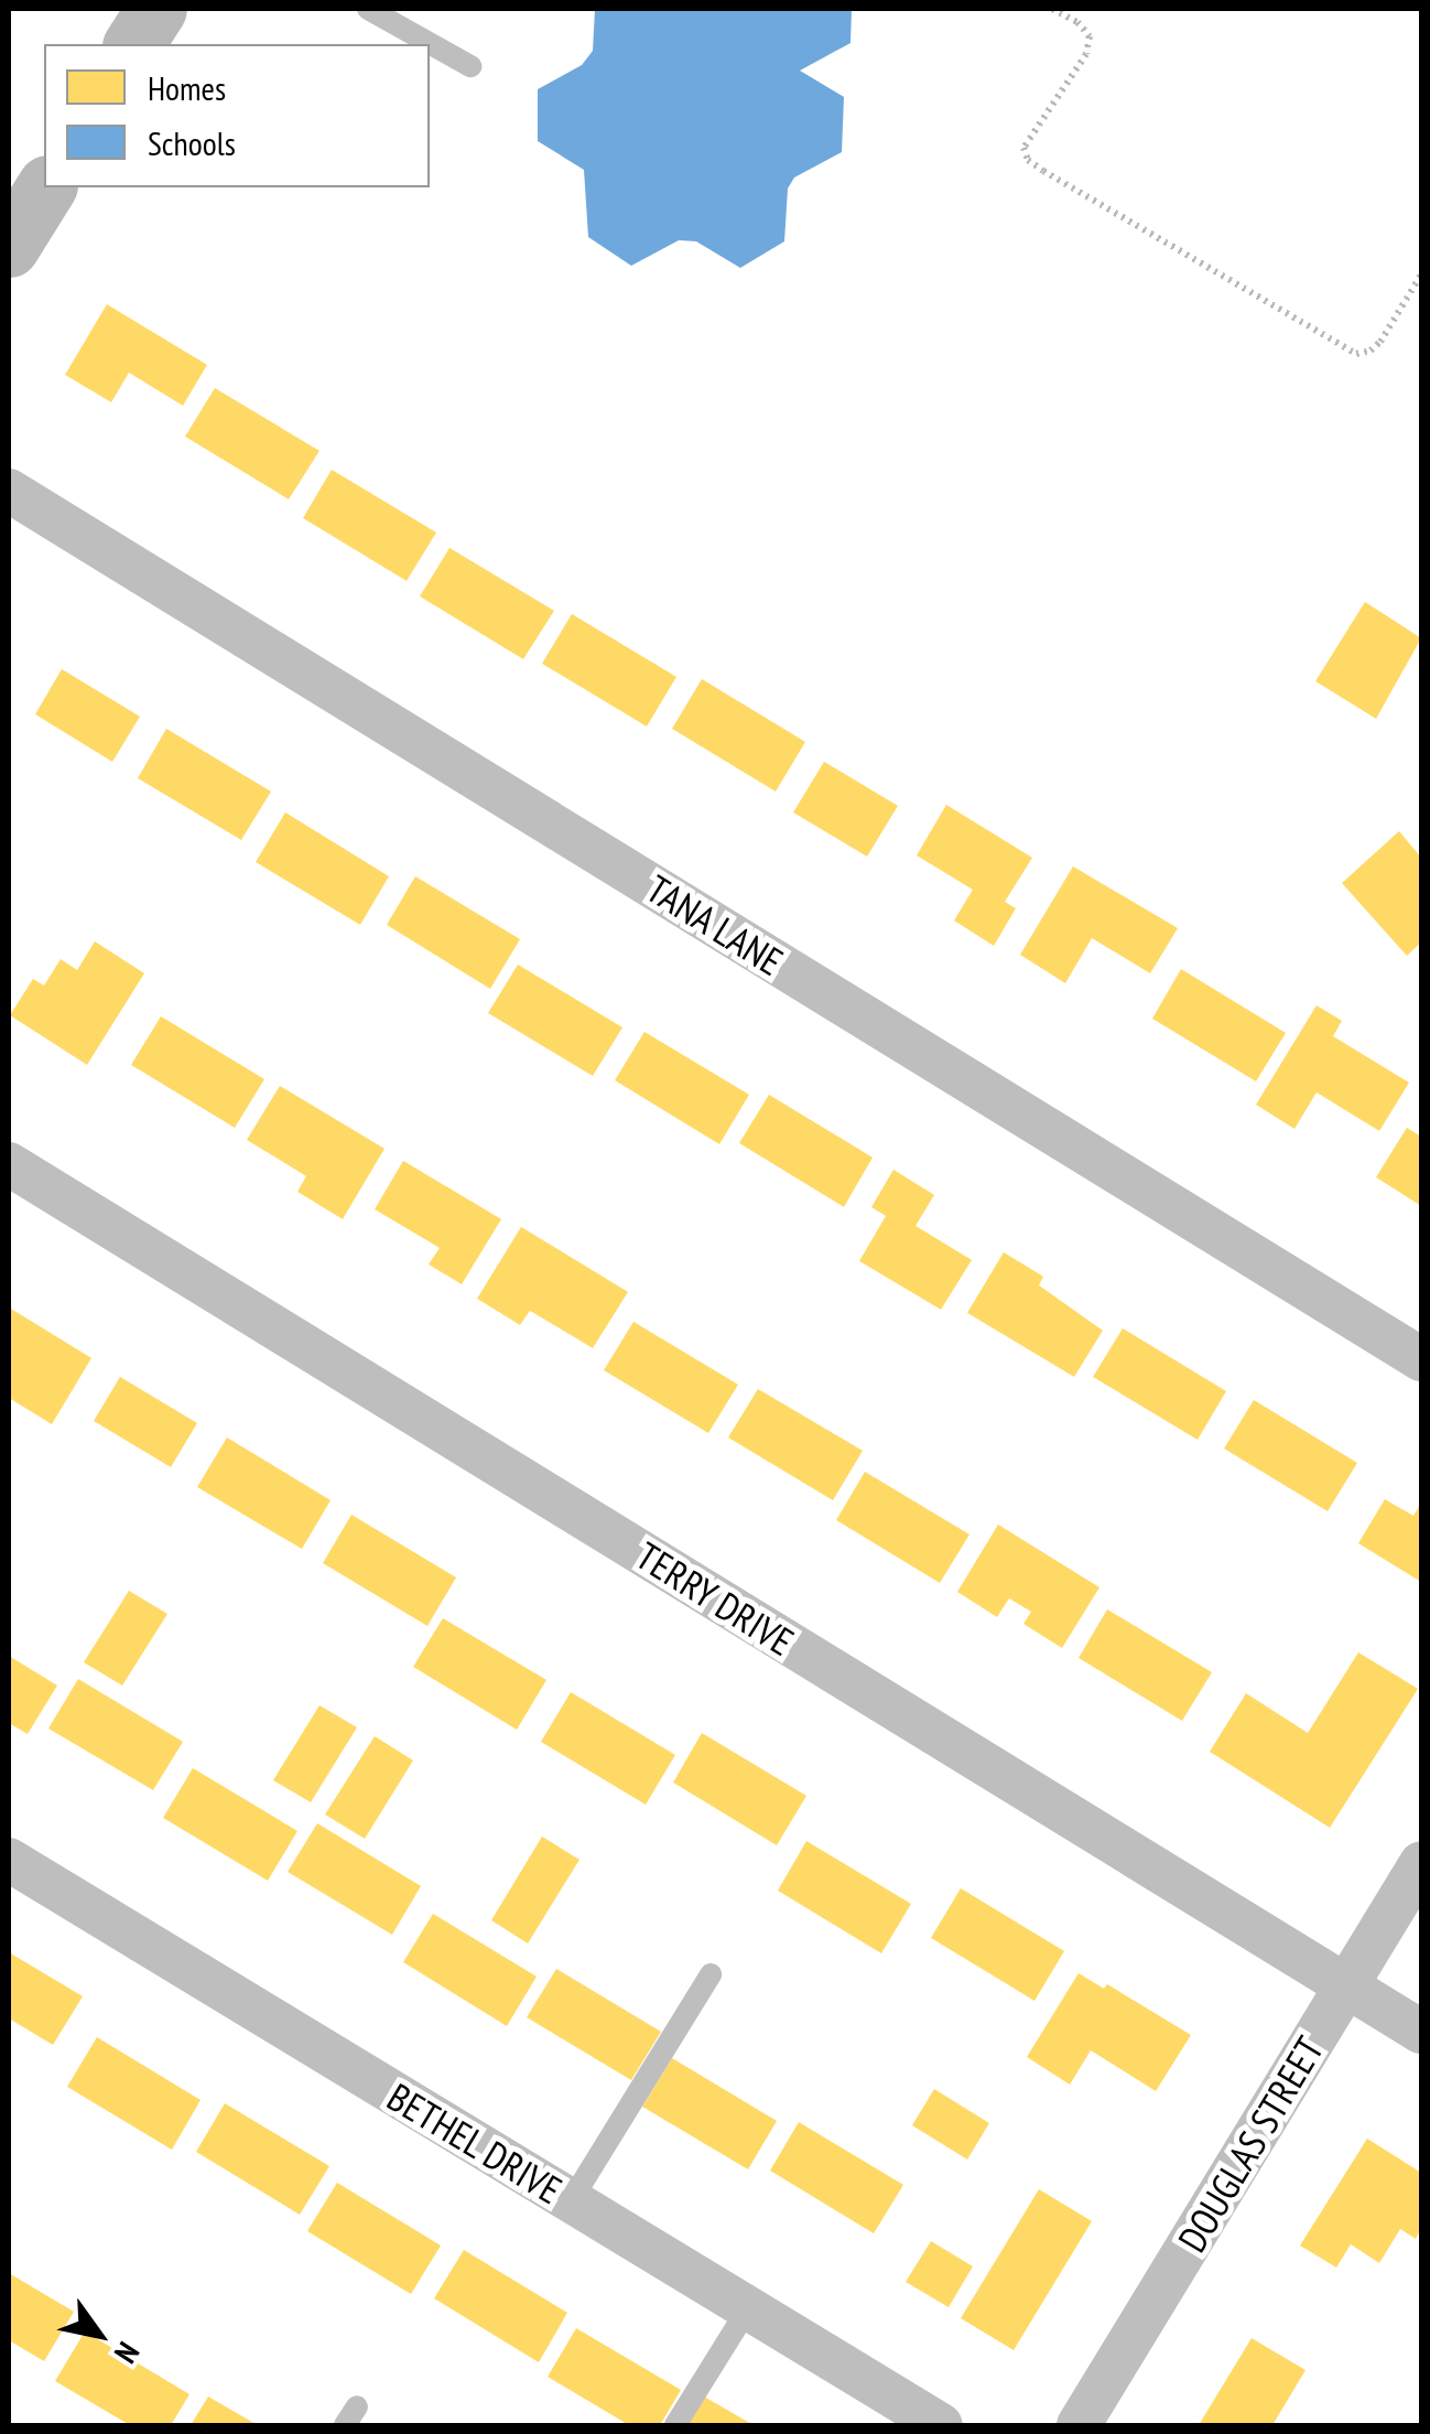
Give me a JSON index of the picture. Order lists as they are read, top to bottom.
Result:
{
  "streets": {
    "street": [
      "TANA LANE",
      "TERRY DRIVE",
      "BETHEL DRIVE",
      "DOUGLAS STREET"
    ]
  },
  "crossings": [
    ["TERRY DRIVE", "DOUGLAS STREET"]
  ],
  "legend": ["Homes", "Schools"],
  "north": "bottom right"
}
